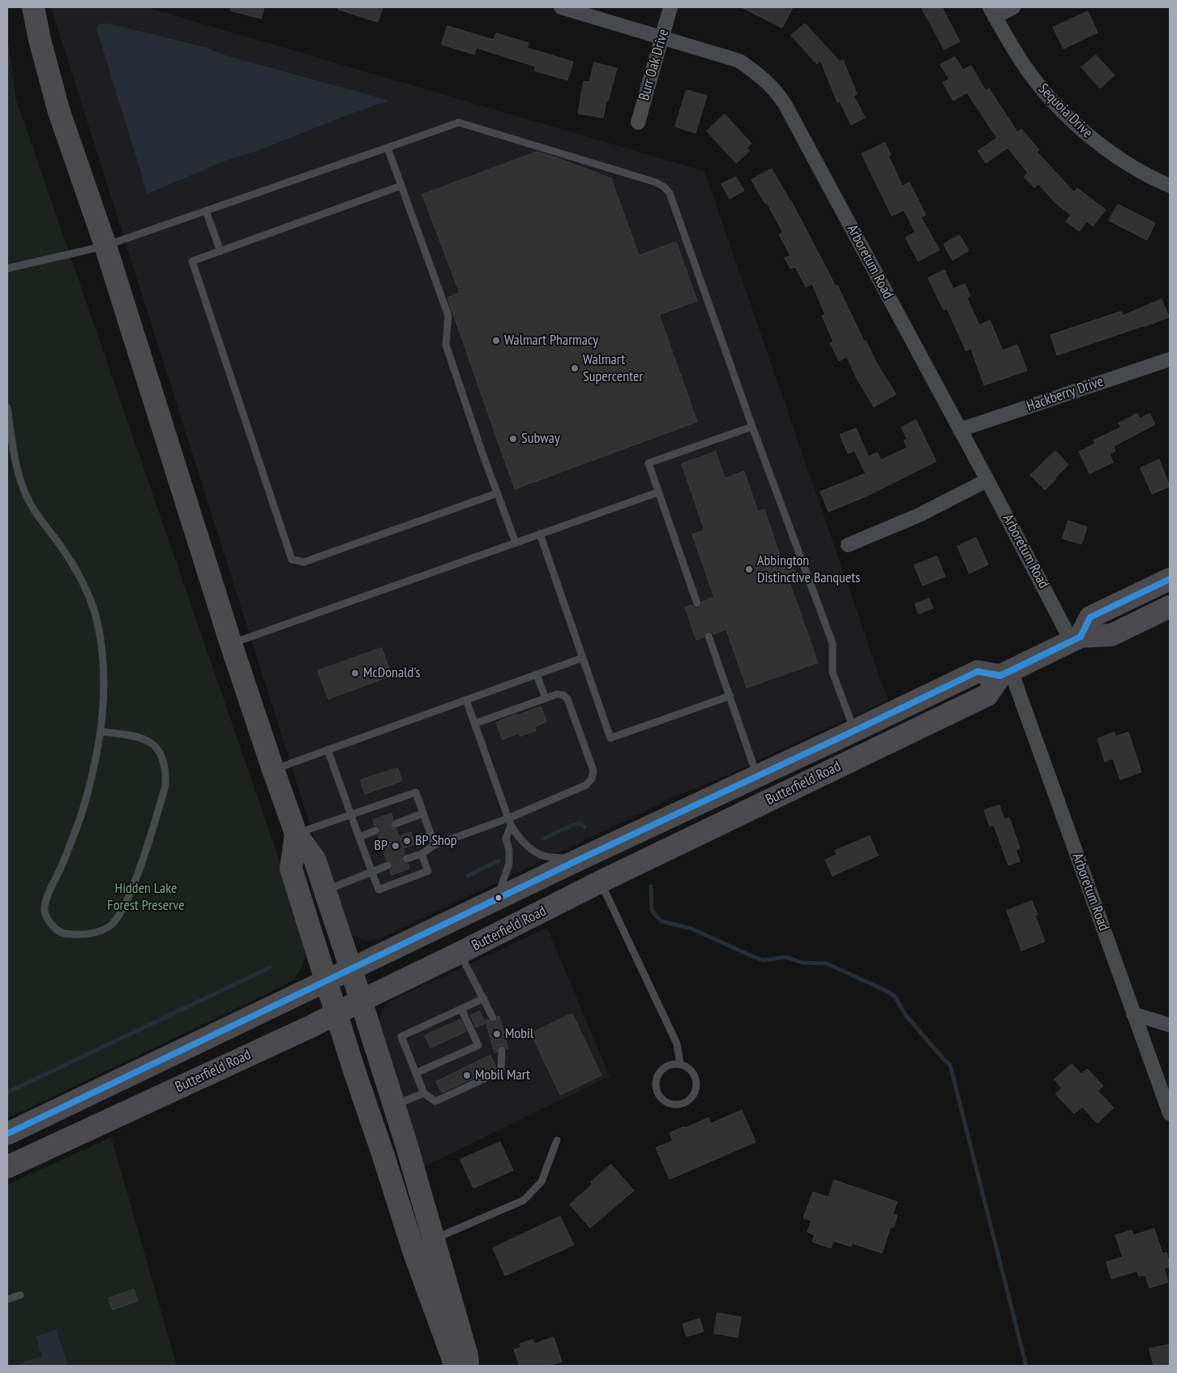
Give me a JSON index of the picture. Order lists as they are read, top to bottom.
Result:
{
  "streets": {
    "main road": ["Butterfield Road"],
    "street": [
      "Burr Oak Drive",
      "Sequoia Drive",
      "Arboretum Road",
      "Hackberry Drive"
    ]
  },
  "crossings": [
    ["Burr Oak Drive", "Arboretum Road"],
    ["Arboretum Road", "Hackberry Drive"],
    ["Arboretum Road", "Butterfield Road"]
  ],
  "parks": ["Hidden Lake Forest Preserve"],
  "places": [
    "Walmart Pharmacy",
    "Walmart Supercenter",
    "Subway",
    "Abbington Distinctive Banquets",
    "McDonald's",
    "BP Shop",
    "BP",
    "Mobil",
    "Mobil Mart"
  ]
}
